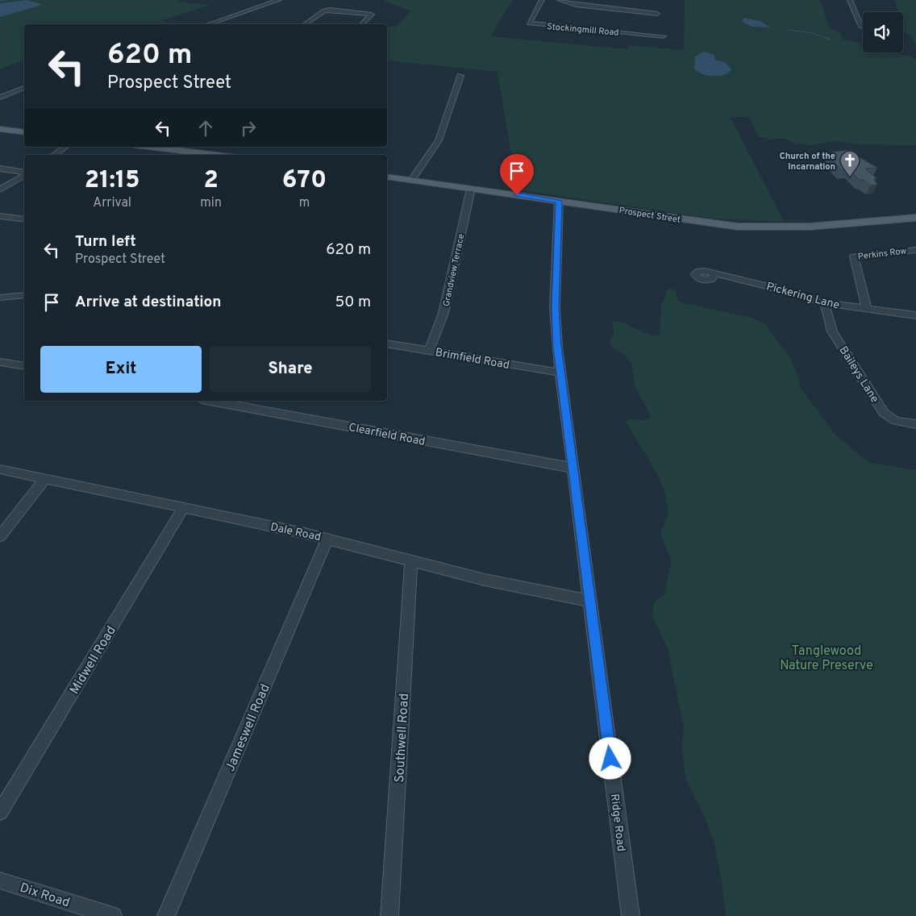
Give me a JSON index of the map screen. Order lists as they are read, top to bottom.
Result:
{
  "streets": {
    "main road": ["Prospect Street"],
    "street": [
      "Stockingmill Road",
      "Perkins Row",
      "Grandview Terrace",
      "Pickering Lane",
      "Brimfield Road",
      "Baileys Lane",
      "Clearfield Road",
      "Dale Road",
      "Midwell Road",
      "Jameswell Road",
      "Southwell Road",
      "Ridge Road",
      "Dix Road"
    ]
  },
  "crossings": [
    ["Prospect Street", "Grandview Terrace"],
    ["Prospect Street", "Ridge Road"],
    ["Perkins Row", "Pickering Lane"],
    ["Grandview Terrace", "Brimfield Road"],
    ["Pickering Lane", "Baileys Lane"],
    ["Brimfield Road", "Ridge Road"],
    ["Clearfield Road", "Ridge Road"],
    ["Dale Road", "Midwell Road"],
    ["Dale Road", "Jameswell Road"],
    ["Dale Road", "Southwell Road"],
    ["Dale Road", "Ridge Road"]
  ],
  "parks": ["Tanglewood Nature Preserve"],
  "places": {
    "church": ["Church of the Incarnation"]
  },
  "page": {
    "turn": ["620 m", "Prospect Street"],
    "eta": [
      "21:15",
      "Arrival",
      "2",
      "min",
      "670",
      "m"
    ],
    "list": [
      {
        "name": "Turn left",
        "note": "Prospect Street",
        "value": "620 m"
      },
      {
        "name": "Arrive at destination",
        "value": "50 m"
      }
    ],
    "buttons": ["Exit", "Share"]
  }
}
